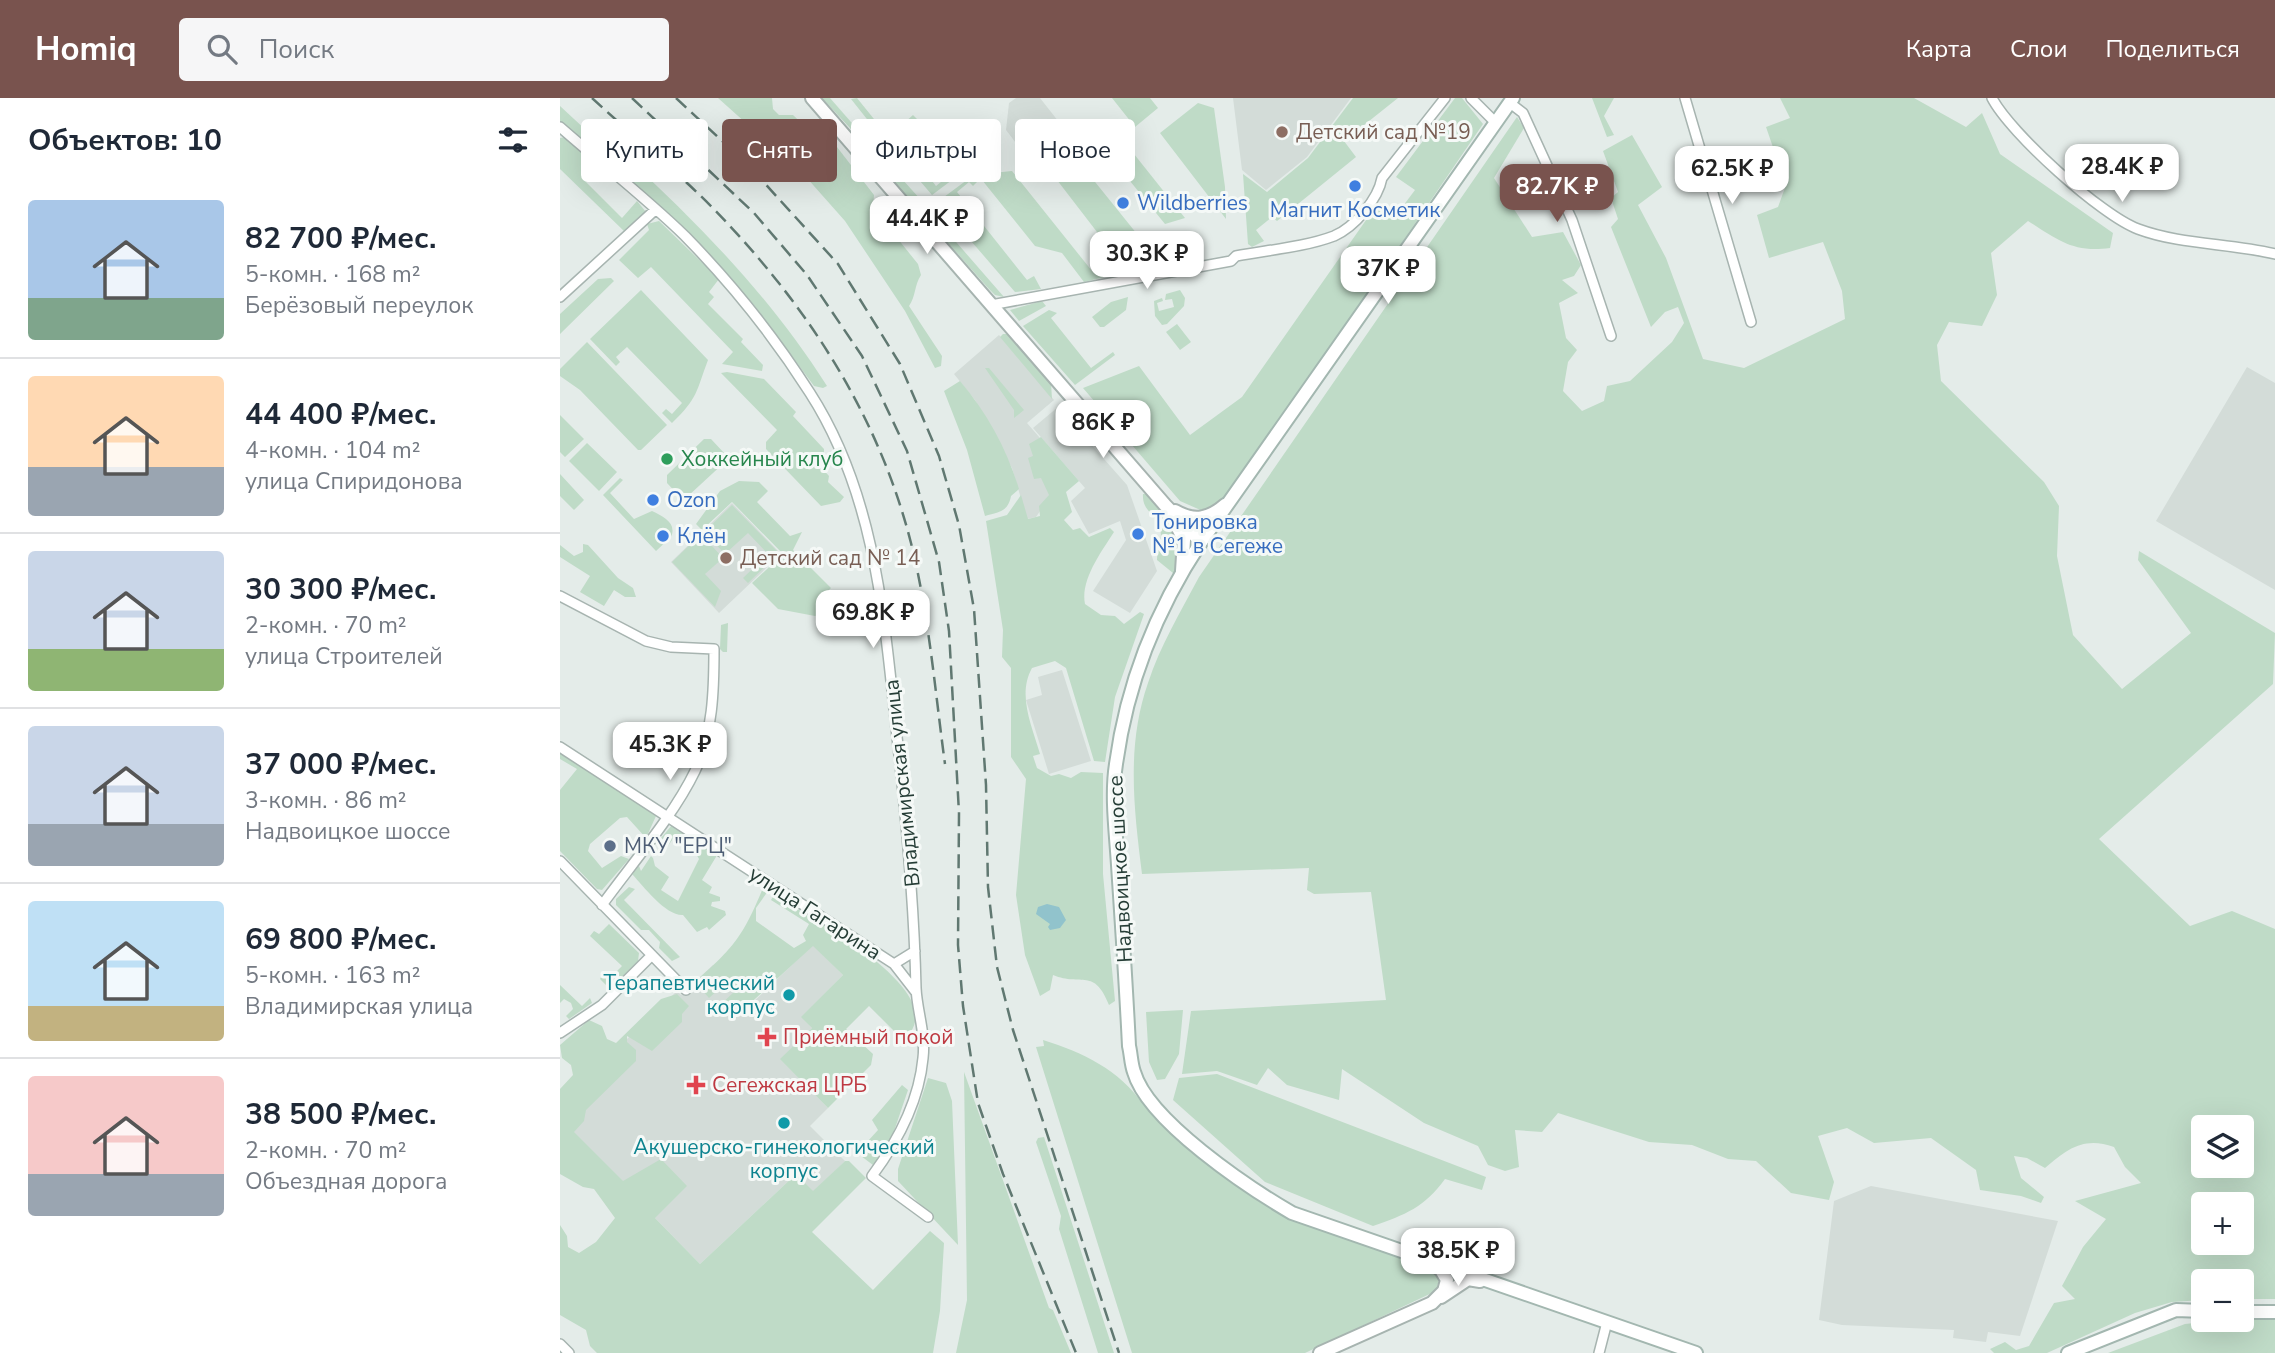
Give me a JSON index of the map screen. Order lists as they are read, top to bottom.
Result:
{
  "streets": {
    "main road": ["Надвоицкое шоссе"],
    "street": ["Владимирская улица", "улица Гагарина"]
  },
  "crossings": [
    ["Владимирская улица", "улица Гагарина"]
  ],
  "places": {
    "other": [
      "Детский сад №19",
      "Магнит Косметик",
      "Wildberries",
      "Хоккейный клуб",
      "Ozon",
      "Тонировка №1 в Сегеже",
      "Клён",
      "Детский сад № 14",
      "МКУ \"ЕРЦ\"",
      "Терапевтический корпус",
      "Акушерско-гинекологический корпус"
    ],
    "health": ["Приёмный покой", "Сегежская ЦРБ"]
  },
  "page": {
    "header": "Homiq",
    "search": "Поиск",
    "nav": ["Карта", "Слои", "Поделиться"],
    "heading": "Объектов: 10",
    "chip": [
      "Купить",
      "Снять",
      "Фильтры",
      "Новое"
    ],
    "price": [
      "28.4K ₽",
      "62.5K ₽",
      "82.7K ₽",
      "44.4K ₽",
      "30.3K ₽",
      "37K ₽",
      "86K ₽",
      "69.8K ₽",
      "45.3K ₽",
      "38.5K ₽"
    ],
    "list": [
      {
        "name": "82 700 ₽/мес.",
        "note": "5-комн. · 168 m² · Берёзовый переулок"
      },
      {
        "name": "44 400 ₽/мес.",
        "note": "4-комн. · 104 m² · улица Спиридонова"
      },
      {
        "name": "30 300 ₽/мес.",
        "note": "2-комн. · 70 m² · улица Строителей"
      },
      {
        "name": "37 000 ₽/мес.",
        "note": "3-комн. · 86 m² · Надвоицкое шоссе"
      },
      {
        "name": "69 800 ₽/мес.",
        "note": "5-комн. · 163 m² · Владимирская улица"
      },
      {
        "name": "38 500 ₽/мес.",
        "note": "2-комн. · 70 m² · Объездная дорога"
      }
    ],
    "map_buttons": ["+", "−"]
  }
}
